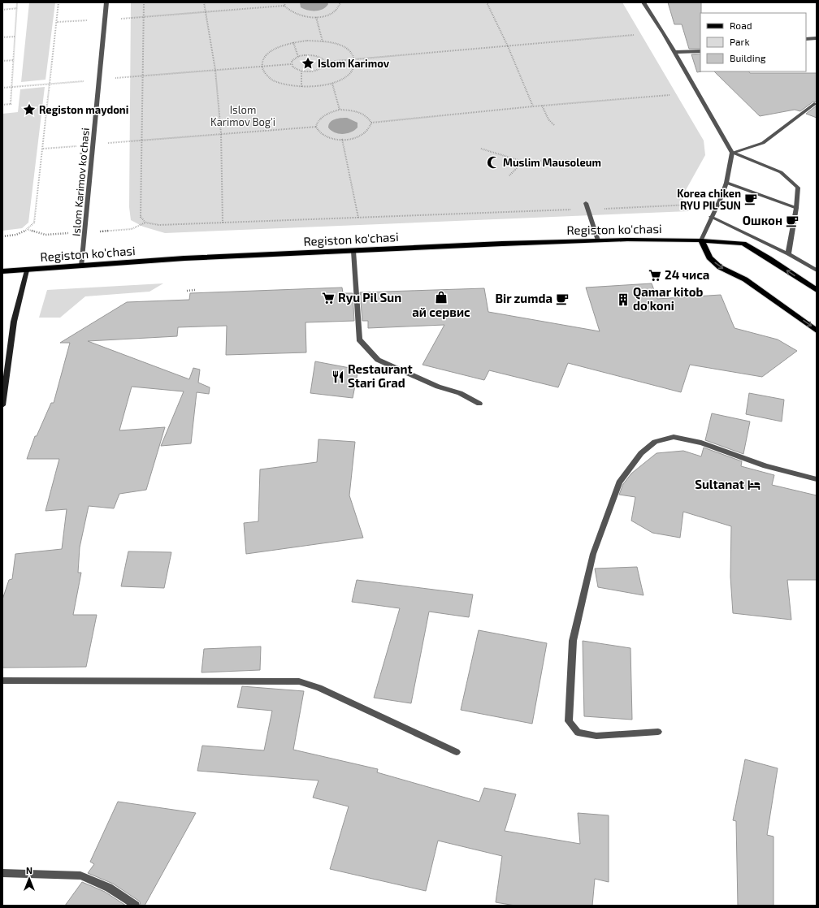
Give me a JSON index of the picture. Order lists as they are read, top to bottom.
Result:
{
  "streets": {
    "main road": ["Registon ko'chasi"],
    "street": ["Islom Karimov ko'chasi"]
  },
  "crossings": [
    ["Islom Karimov ko'chasi", "Registon ko'chasi"]
  ],
  "parks": ["Islom Karimov Bog'i"],
  "places": {
    "place": ["Islom Karimov", "Registon maydoni"],
    "mosque": ["Muslim Mausoleum"],
    "cafe": ["Korea chiken RYU PIL SUN", "Ошкон", "Bir zumda"],
    "supermarket": ["24 чиса", "Ryu Pil Sun"],
    "shop": ["ай сервис"],
    "building": ["Qamar kitob do'koni"],
    "restaurant": ["Restaurant Stari Grad"],
    "hotel": ["Sultanat"]
  },
  "legend": ["Road", "Park", "Building"],
  "north": "top"
}
